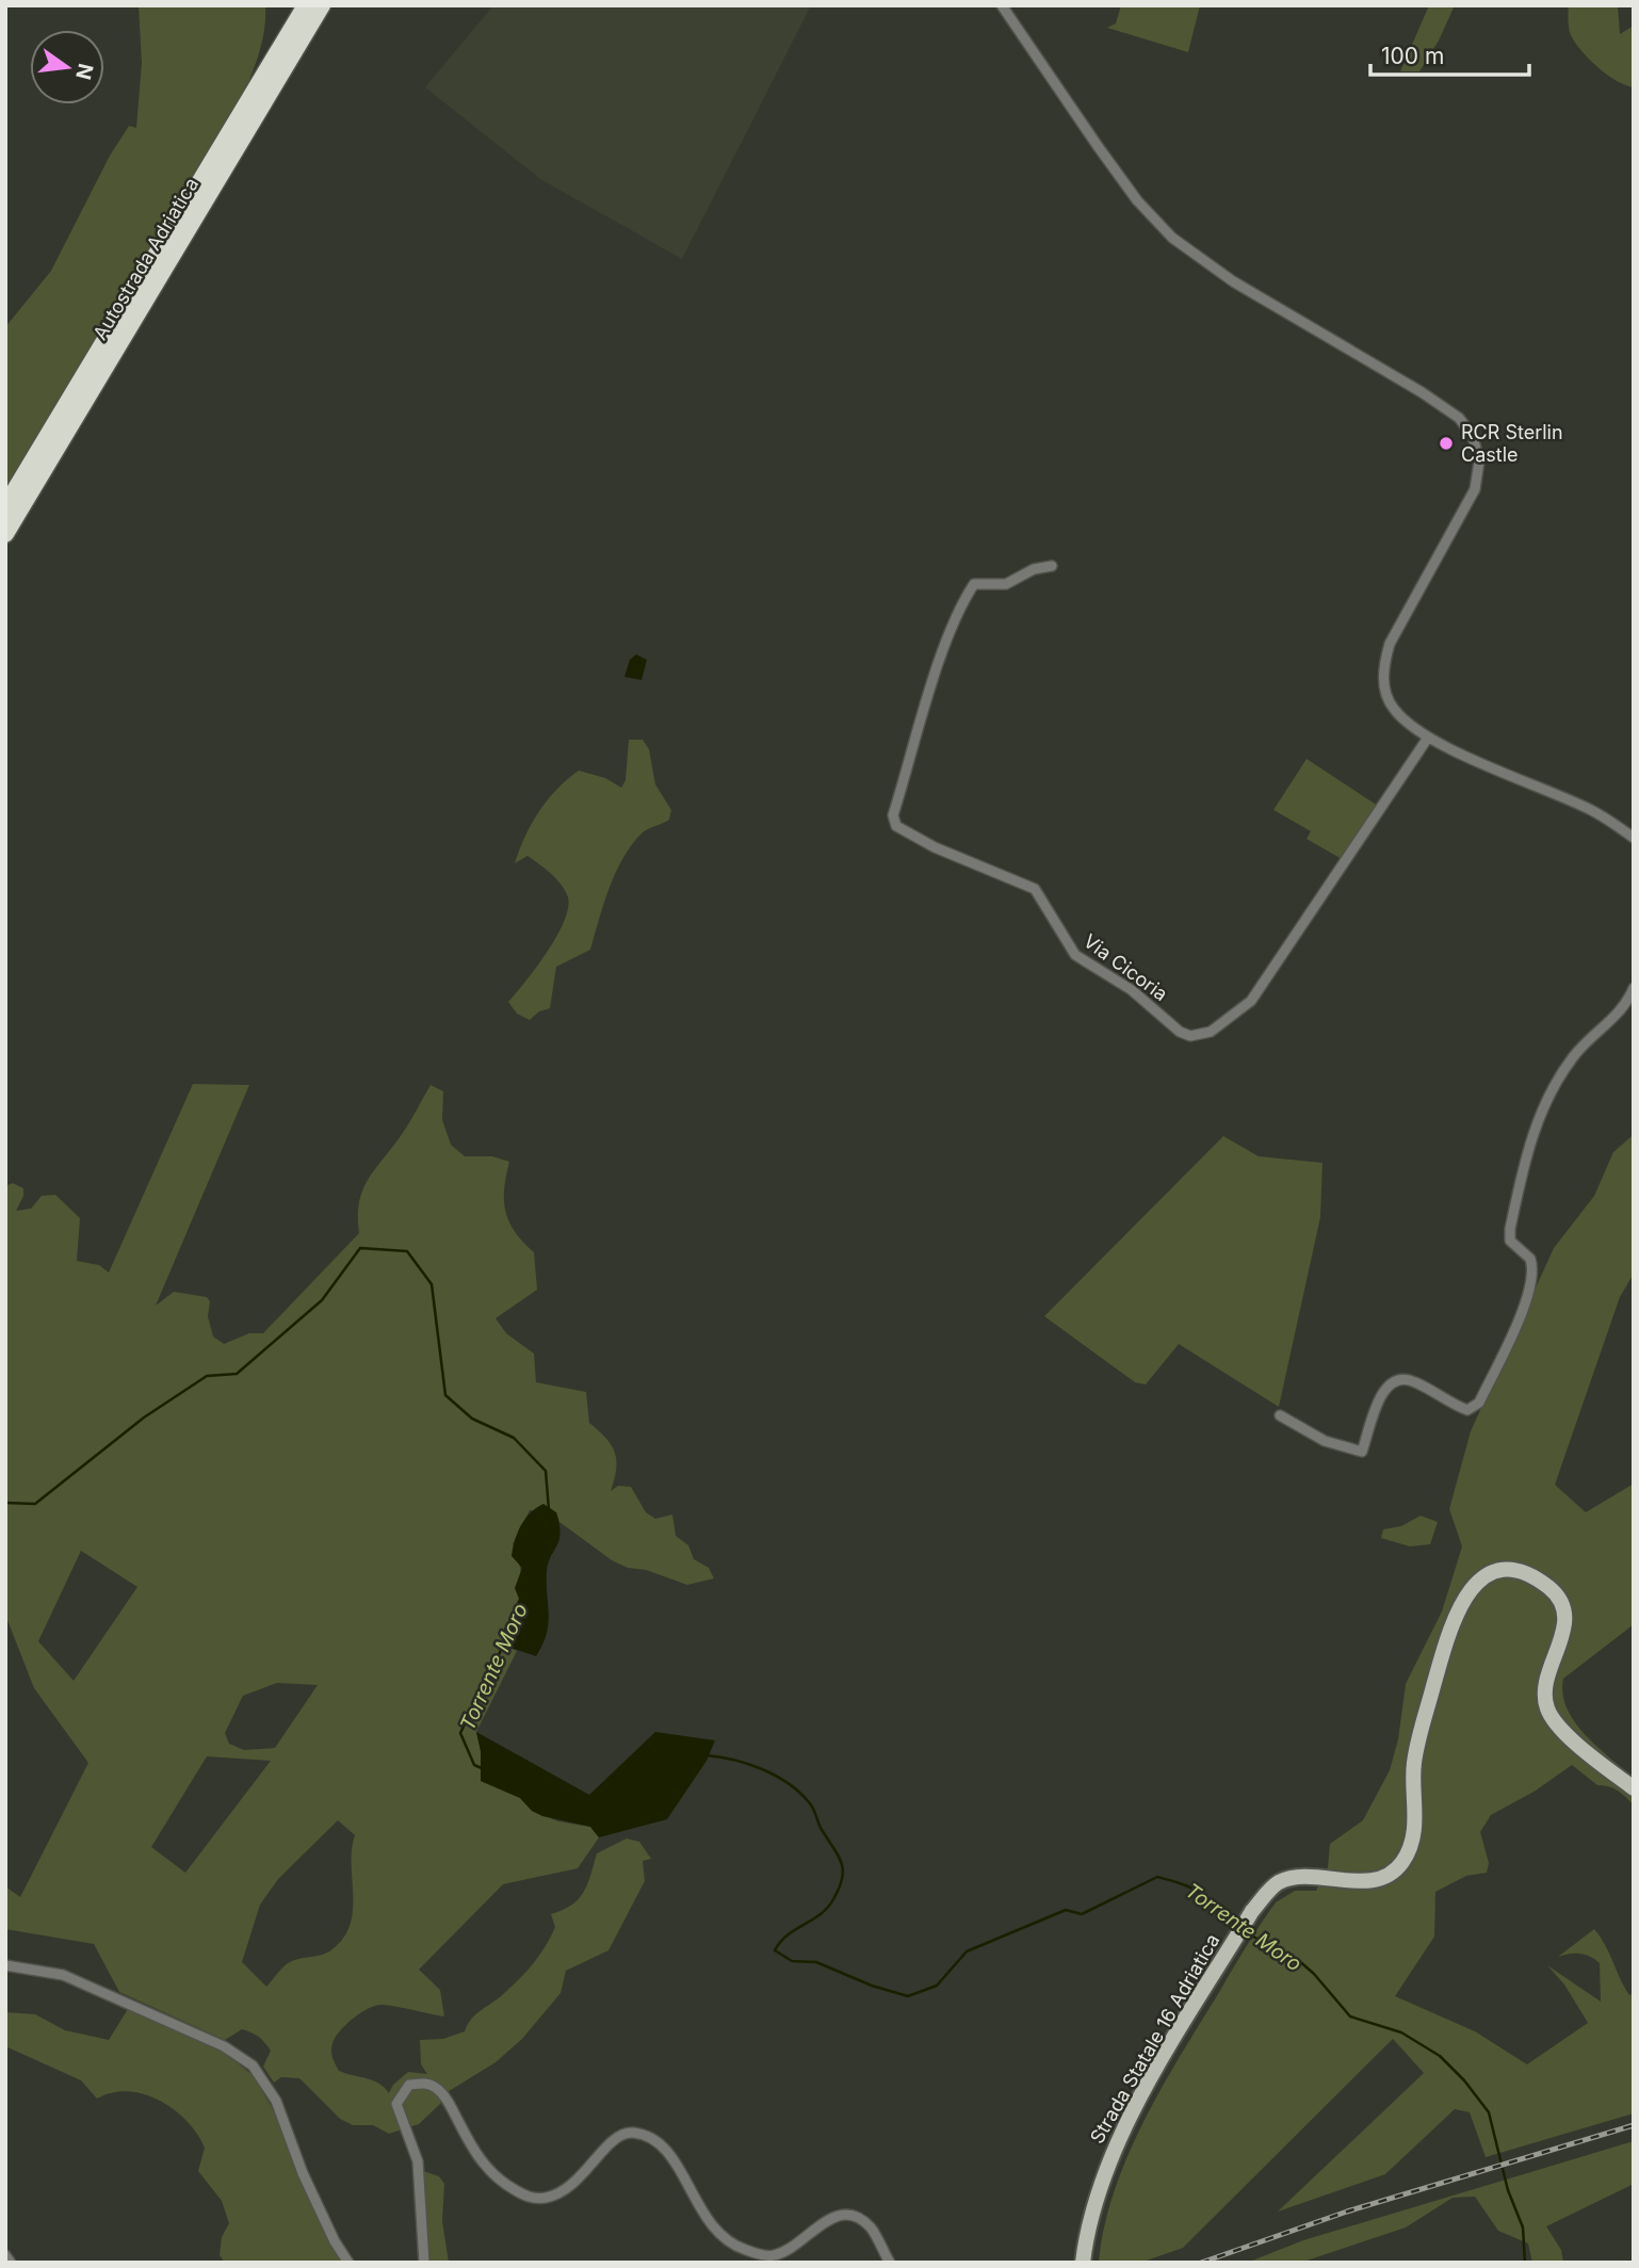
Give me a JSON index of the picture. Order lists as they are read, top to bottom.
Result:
{
  "streets": {
    "highway": ["Autostrada Adriatica"],
    "main road": ["Strada Statale 16 Adriatica"],
    "street": ["Via Cicoria"]
  },
  "water": ["Torrente Moro"],
  "places": ["RCR Sterlin Castle"],
  "scale_bar": "100 m",
  "north": "right"
}
